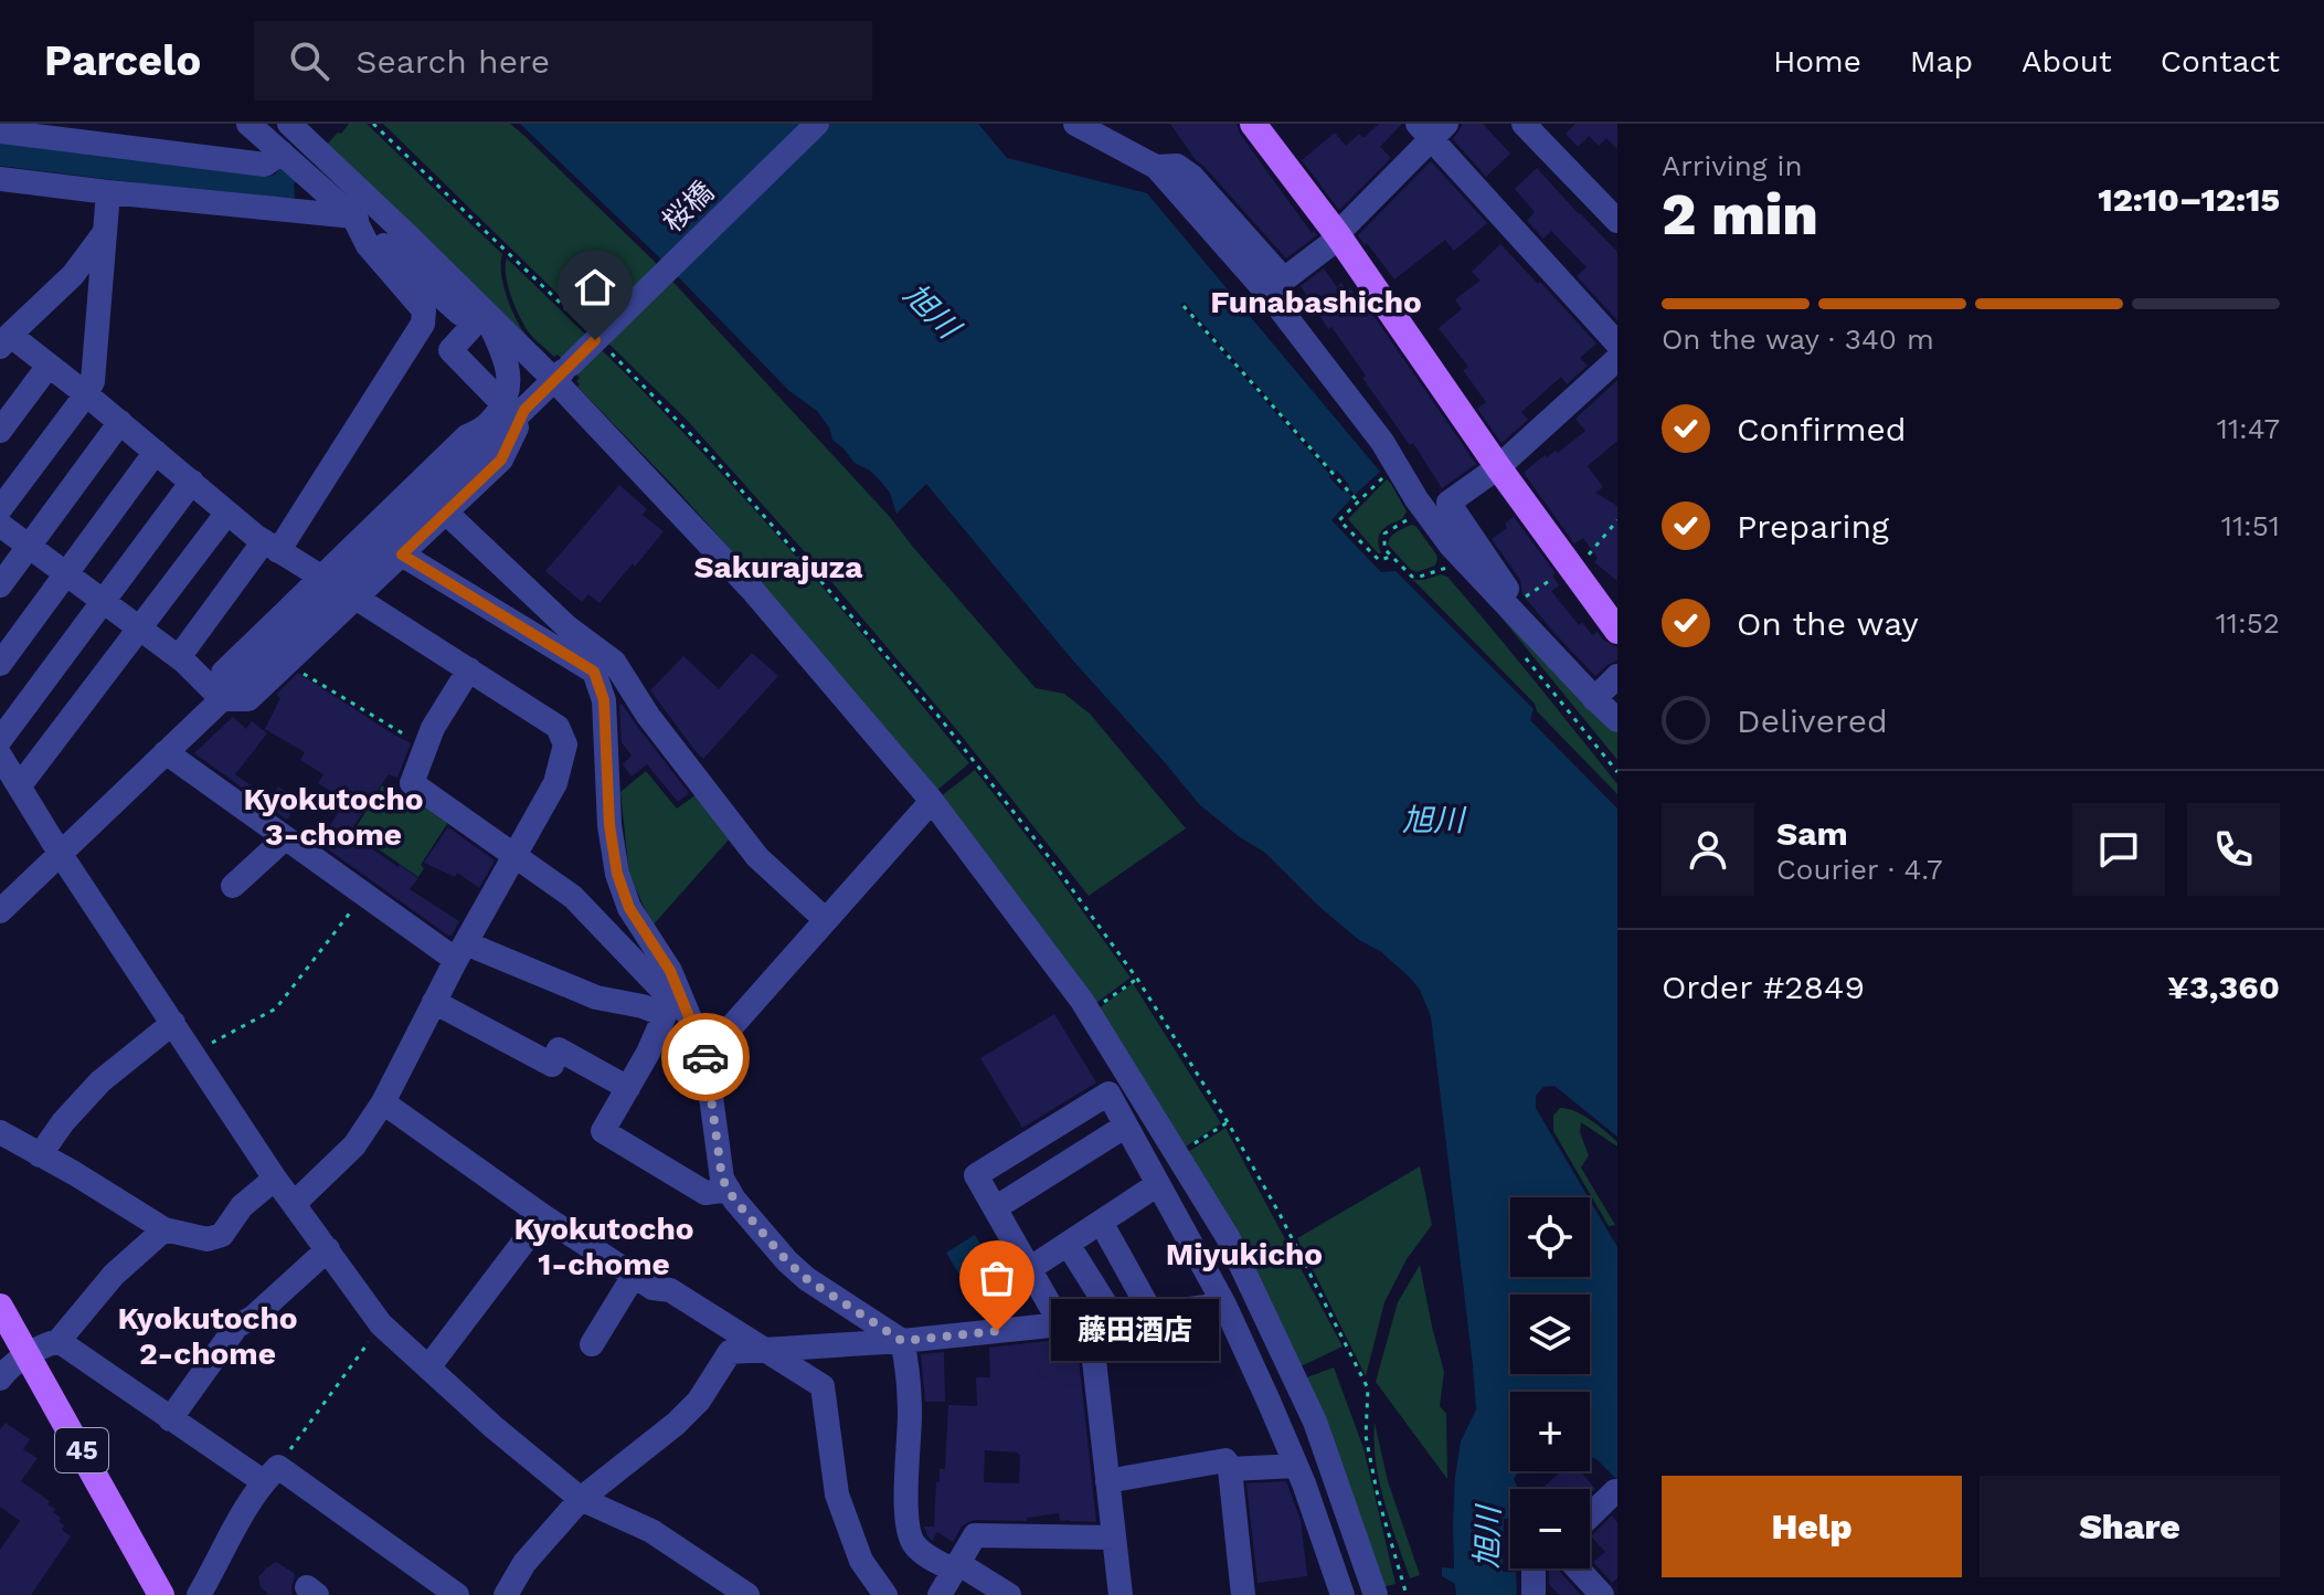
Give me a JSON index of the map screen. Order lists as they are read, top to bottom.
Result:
{
  "streets": {
    "main road": ["45"],
    "street": ["桜橋"]
  },
  "districts": [
    "Funabashicho",
    "Sakurajuza",
    "Kyokutocho 3-chome",
    "Kyokutocho 1-chome",
    "Miyukicho",
    "Kyokutocho 2-chome"
  ],
  "water": ["旭川"],
  "places": ["藤田酒店"],
  "page": {
    "header": "Parcelo",
    "search": "Search here",
    "nav": [
      "Home",
      "Map",
      "About",
      "Contact"
    ],
    "heading": ["2 min", "Arriving in", "12:10–12:15"],
    "panel": [
      "Sam",
      "Courier · 4.7",
      "Order #2849",
      "¥3,360"
    ],
    "bar": "On the way · 340 m",
    "list": [
      ["Confirmed", "11:47"],
      ["Preparing", "11:51"],
      ["On the way", "11:52"],
      "Delivered"
    ],
    "map_buttons": ["+", "−"],
    "bubble": "藤田酒店",
    "buttons": ["Help", "Share"]
  }
}
